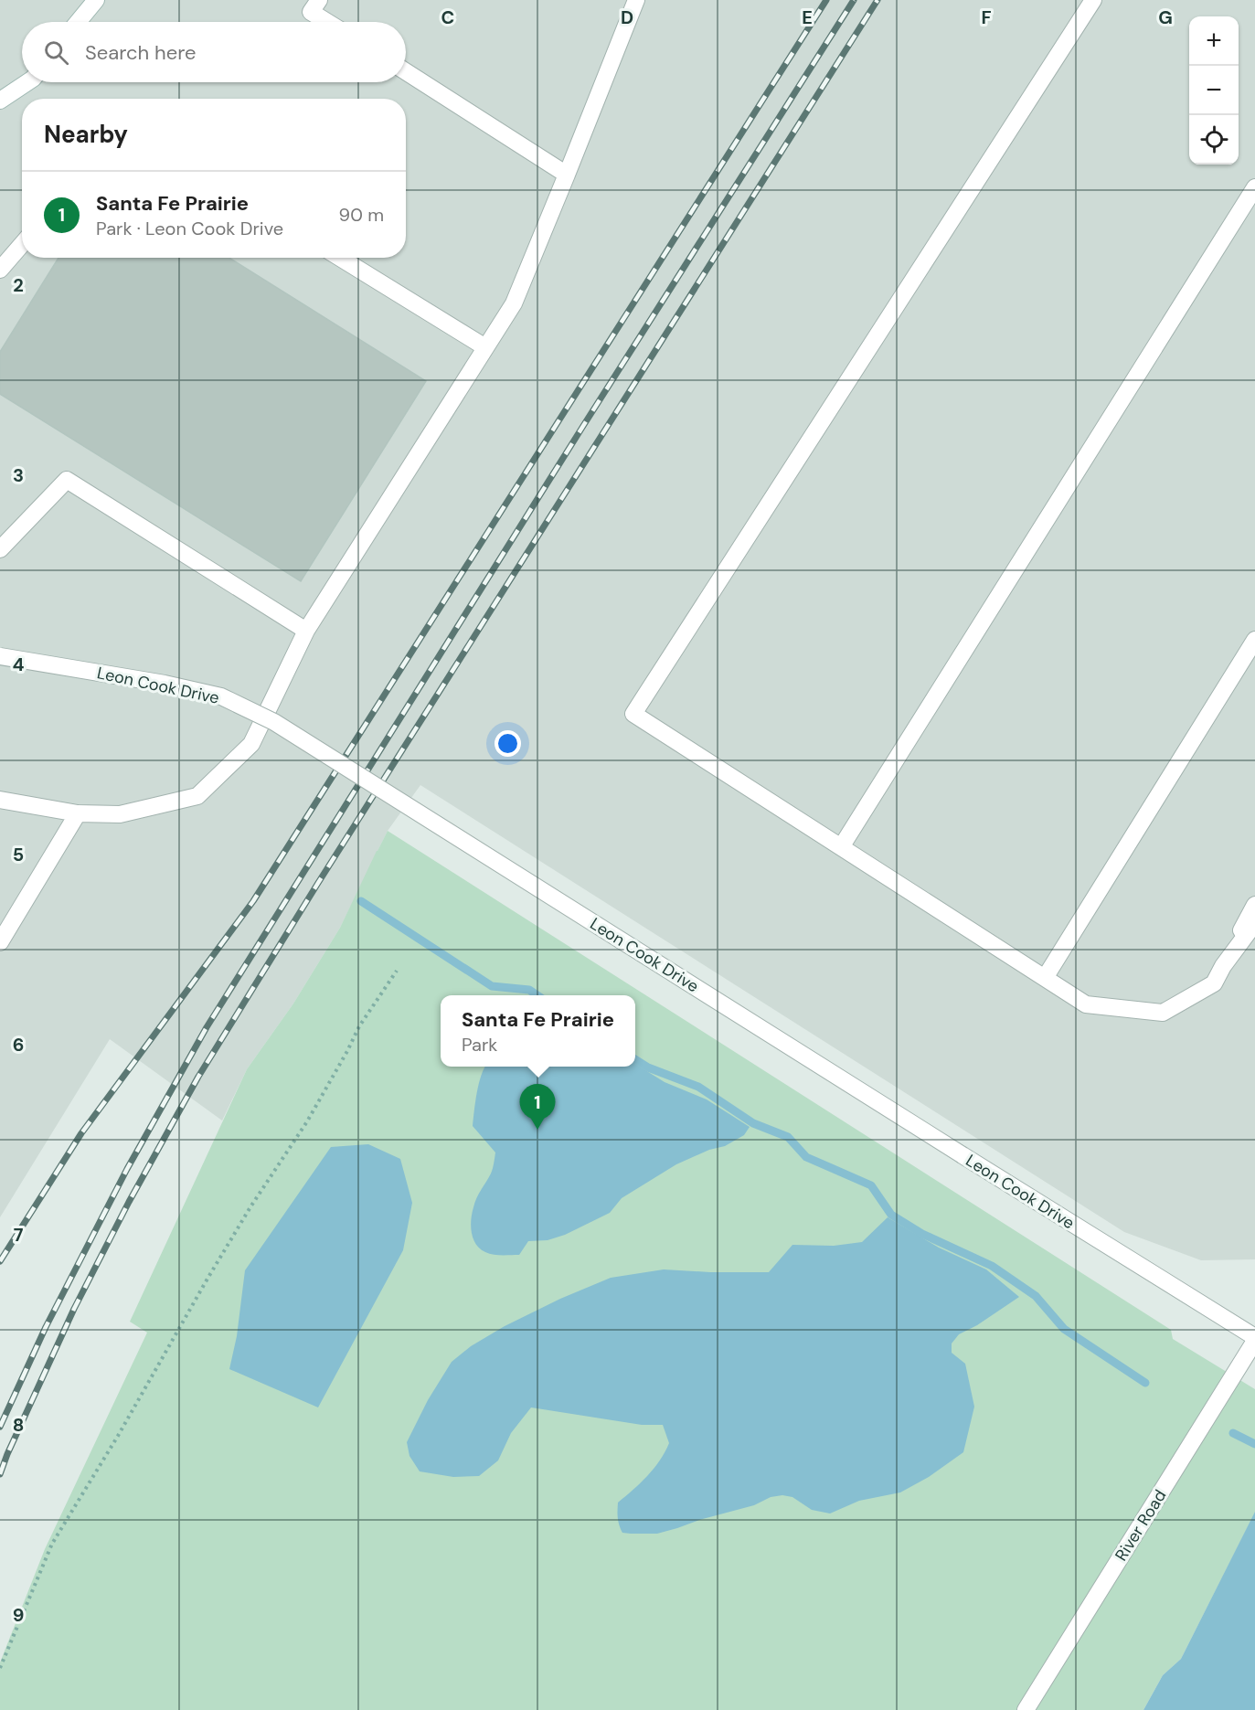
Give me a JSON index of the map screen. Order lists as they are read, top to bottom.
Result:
{
  "streets": {
    "street": ["Leon Cook Drive", "River Road"]
  },
  "crossings": [
    ["Leon Cook Drive", "River Road"]
  ],
  "page": {
    "map_buttons": ["+", "−"],
    "search": "Search here",
    "heading": "Nearby",
    "list": [
      {
        "mark": "1",
        "name": "Santa Fe Prairie",
        "note": "Park · Leon Cook Drive",
        "value": "90 m"
      }
    ],
    "popup": ["Santa Fe Prairie", "Park"],
    "pins": "1"
  },
  "grid": {
    "columns": [
      "C",
      "D",
      "E",
      "F",
      "G"
    ],
    "rows": [
      "2",
      "3",
      "4",
      "5",
      "6",
      "7",
      "8",
      "9"
    ]
  }
}
